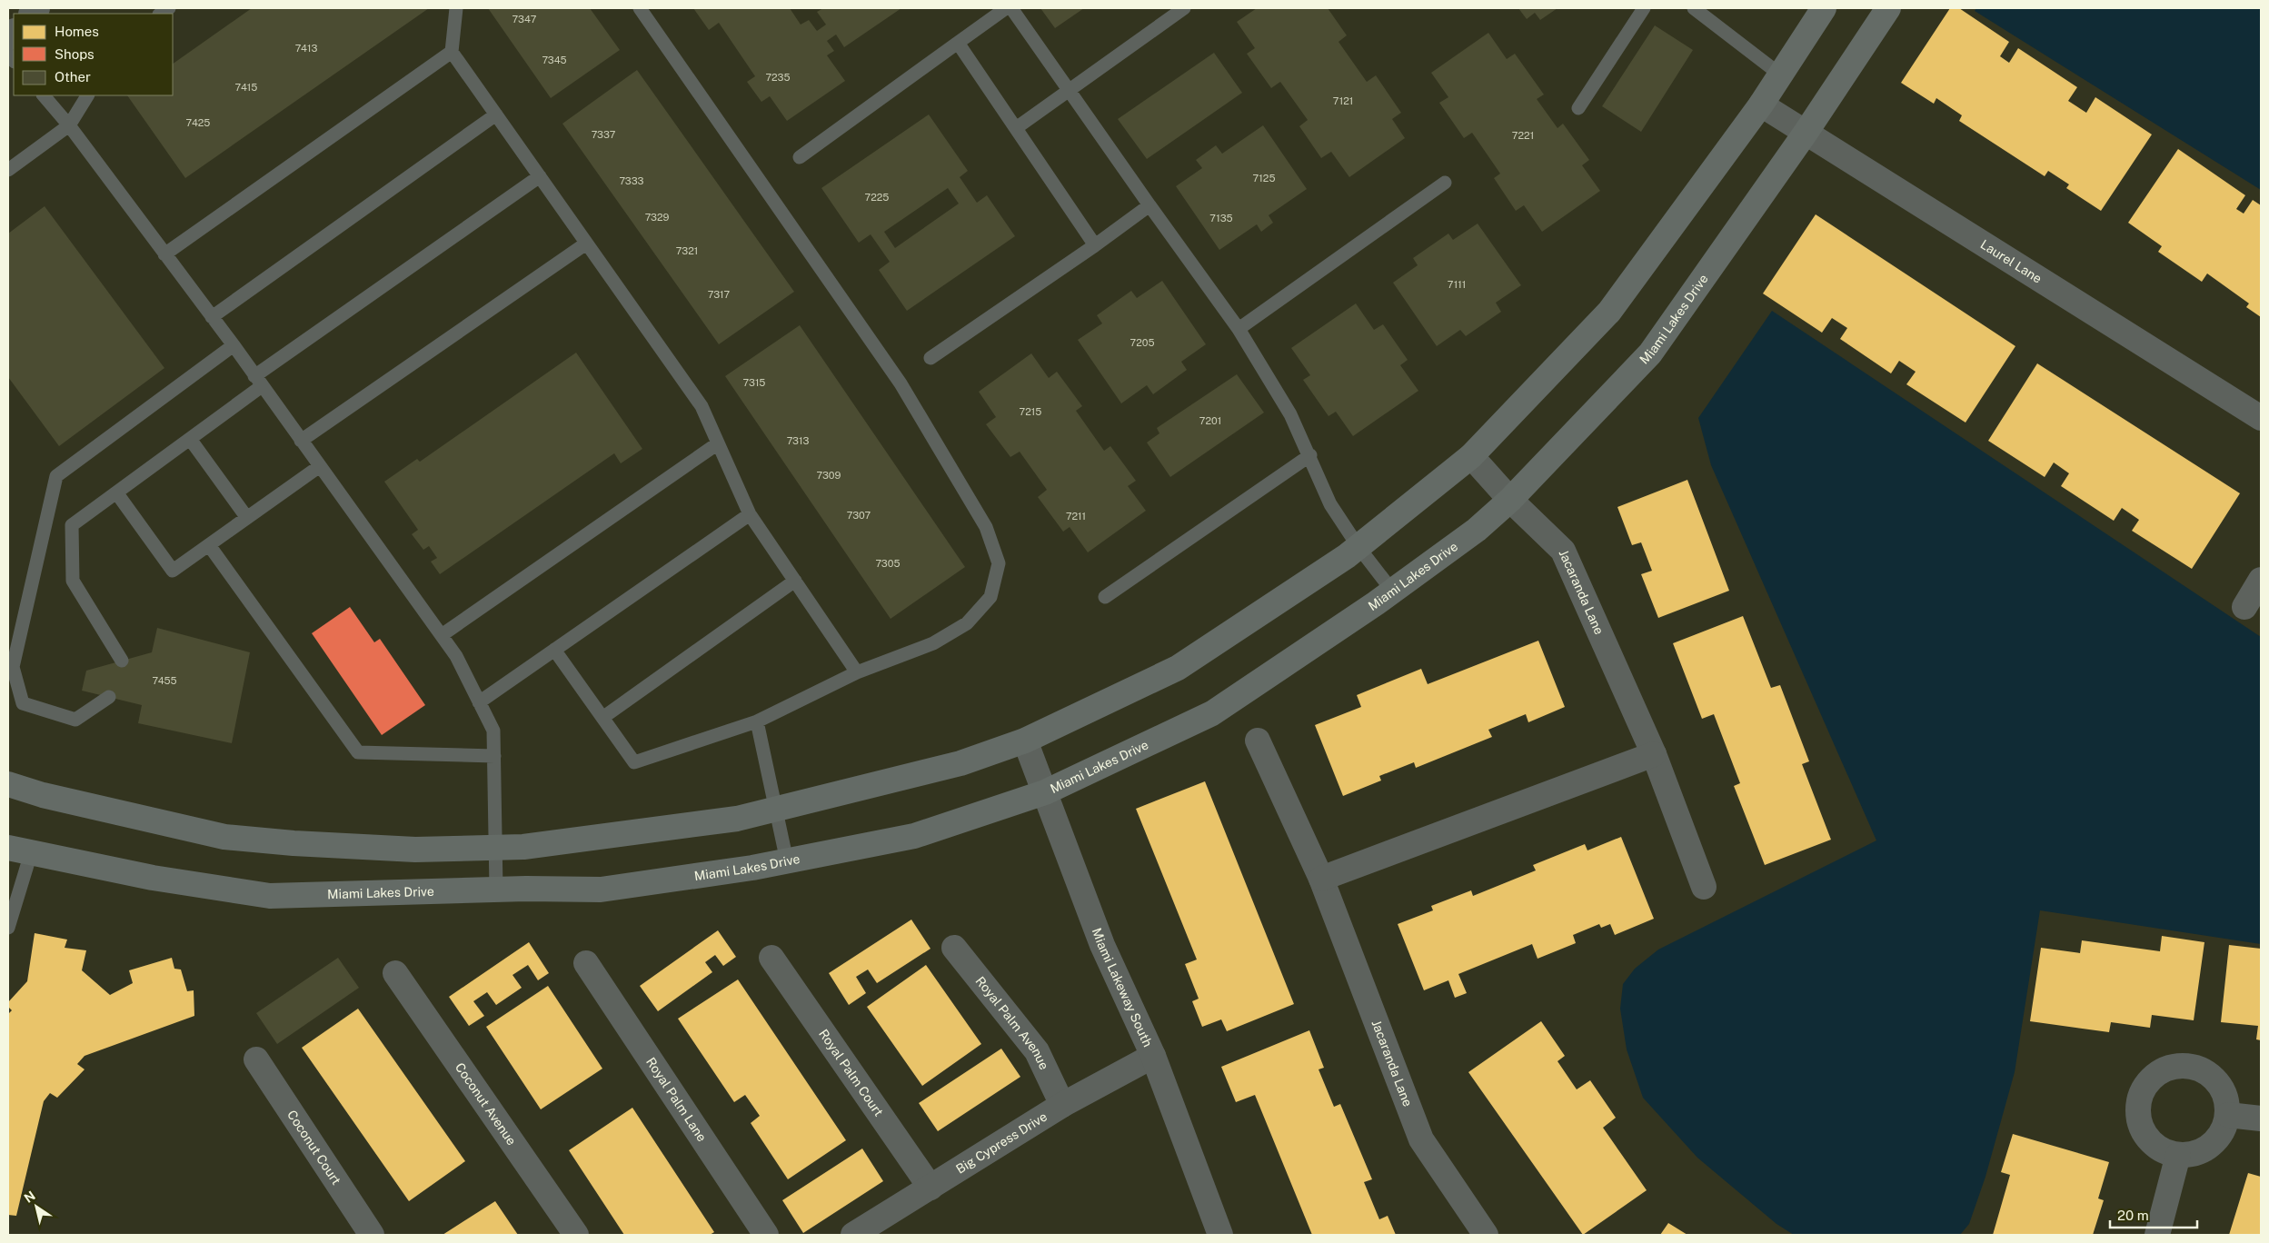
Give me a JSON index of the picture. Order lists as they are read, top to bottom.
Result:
{
  "streets": {
    "main road": ["Miami Lakes Drive"],
    "street": [
      "Laurel Lane",
      "Jacaranda Lane",
      "Miami Lakeway South",
      "Royal Palm Avenue",
      "Royal Palm Court",
      "Royal Palm Lane",
      "Coconut Avenue",
      "Big Cypress Drive",
      "Coconut Court"
    ]
  },
  "crossings": [
    ["Laurel Lane", "Miami Lakes Drive"],
    ["Miami Lakes Drive", "Jacaranda Lane"],
    ["Miami Lakes Drive", "Miami Lakeway South"],
    ["Miami Lakeway South", "Big Cypress Drive"],
    ["Royal Palm Avenue", "Big Cypress Drive"],
    ["Royal Palm Court", "Big Cypress Drive"]
  ],
  "house_numbers": [
    "7347",
    "7413",
    "7345",
    "7235",
    "7415",
    "7121",
    "7425",
    "7337",
    "7221",
    "7125",
    "7333",
    "7225",
    "7329",
    "7135",
    "7321",
    "7111",
    "7317",
    "7205",
    "7315",
    "7215",
    "7201",
    "7313",
    "7309",
    "7307",
    "7211",
    "7305",
    "7455"
  ],
  "legend": ["Homes", "Shops", "Other"],
  "scale_bar": "20 m",
  "north": "top left"
}
